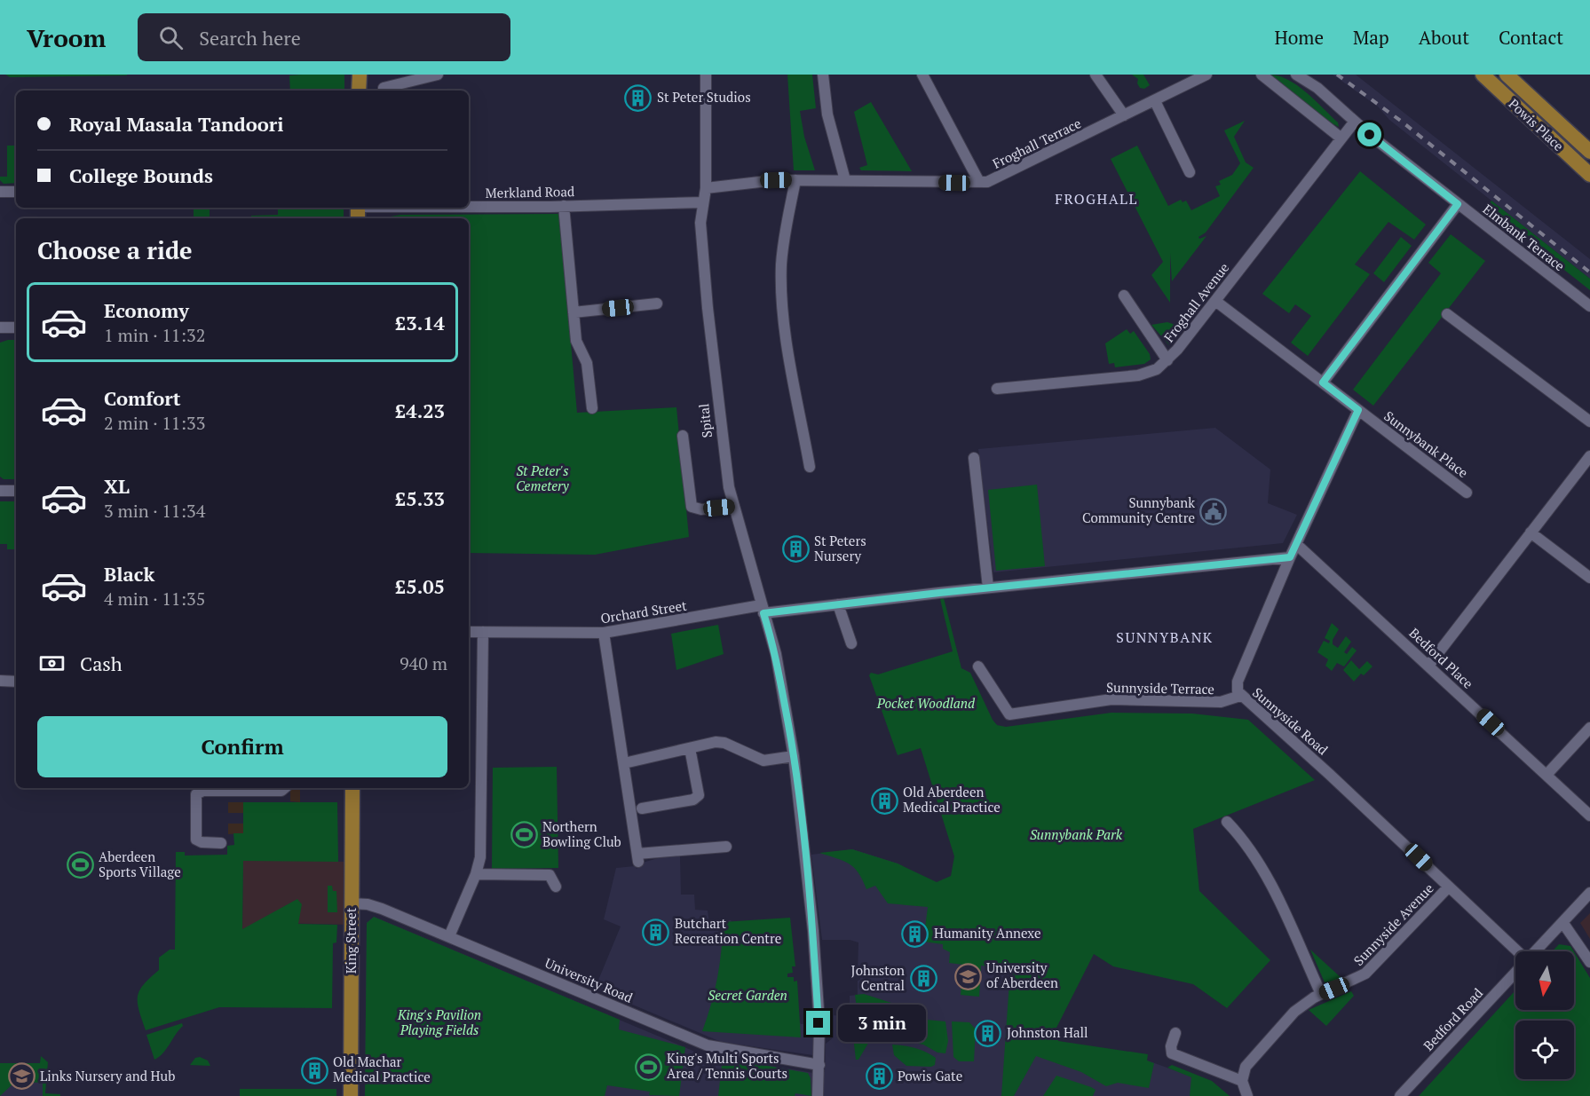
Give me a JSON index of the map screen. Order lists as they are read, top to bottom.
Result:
{
  "streets": {
    "main road": ["Powis Place", "King Street"],
    "street": [
      "Froghall Terrace",
      "Merkland Road",
      "Elmbank Terrace",
      "Froghall Avenue",
      "Spital",
      "Sunnybank Place",
      "Orchard Street",
      "Bedford Place",
      "Sunnyside Terrace",
      "Sunnyside Road",
      "Sunnyside Avenue",
      "University Road",
      "Bedford Road"
    ]
  },
  "crossings": [
    ["Froghall Terrace", "Spital"],
    ["Merkland Road", "Spital"],
    ["Elmbank Terrace", "Froghall Avenue"],
    ["Froghall Avenue", "Sunnybank Place"],
    ["Spital", "Orchard Street"],
    ["Spital", "University Road"],
    ["Sunnybank Place", "Sunnyside Road"],
    ["Orchard Street", "Sunnyside Road"],
    ["Bedford Place", "Sunnyside Road"],
    ["Sunnyside Terrace", "Sunnyside Road"],
    ["Sunnyside Road", "Sunnyside Avenue"],
    ["King Street", "University Road"]
  ],
  "districts": ["FROGHALL", "SUNNYBANK"],
  "parks": [
    "St Peter's Cemetery",
    "Pocket Woodland",
    "Sunnybank Park",
    "Secret Garden",
    "King's Pavilion Playing Fields"
  ],
  "places": {
    "building": [
      "St Peter Studios",
      "St Peters Nursery",
      "Old Aberdeen Medical Practice",
      "Butchart Recreation Centre",
      "Humanity Annexe",
      "Johnston Central",
      "Johnston Hall",
      "Old Machar Medical Practice",
      "Powis Gate"
    ],
    "public building": ["Sunnybank Community Centre"],
    "sports": ["Northern Bowling Club", "Aberdeen Sports Village", "King's Multi Sports Area / Tennis Courts"],
    "school or university": ["University of Aberdeen", "Links Nursery and Hub"]
  },
  "north": "bottom",
  "page": {
    "header": "Vroom",
    "search": "Search here",
    "nav": [
      "Home",
      "Map",
      "About",
      "Contact"
    ],
    "banner": ["Royal Masala Tandoori", "College Bounds"],
    "heading": "Choose a ride",
    "list": [
      {
        "name": "Economy",
        "note": "1 min · 11:32",
        "value": "£3.14"
      },
      {
        "name": "Comfort",
        "note": "2 min · 11:33",
        "value": "£4.23"
      },
      {
        "name": "XL",
        "note": "3 min · 11:34",
        "value": "£5.33"
      },
      {
        "name": "Black",
        "note": "4 min · 11:35",
        "value": "£5.05"
      }
    ],
    "pay": ["Cash", "940 m"],
    "buttons": "Confirm",
    "bubble": "3 min"
  }
}
